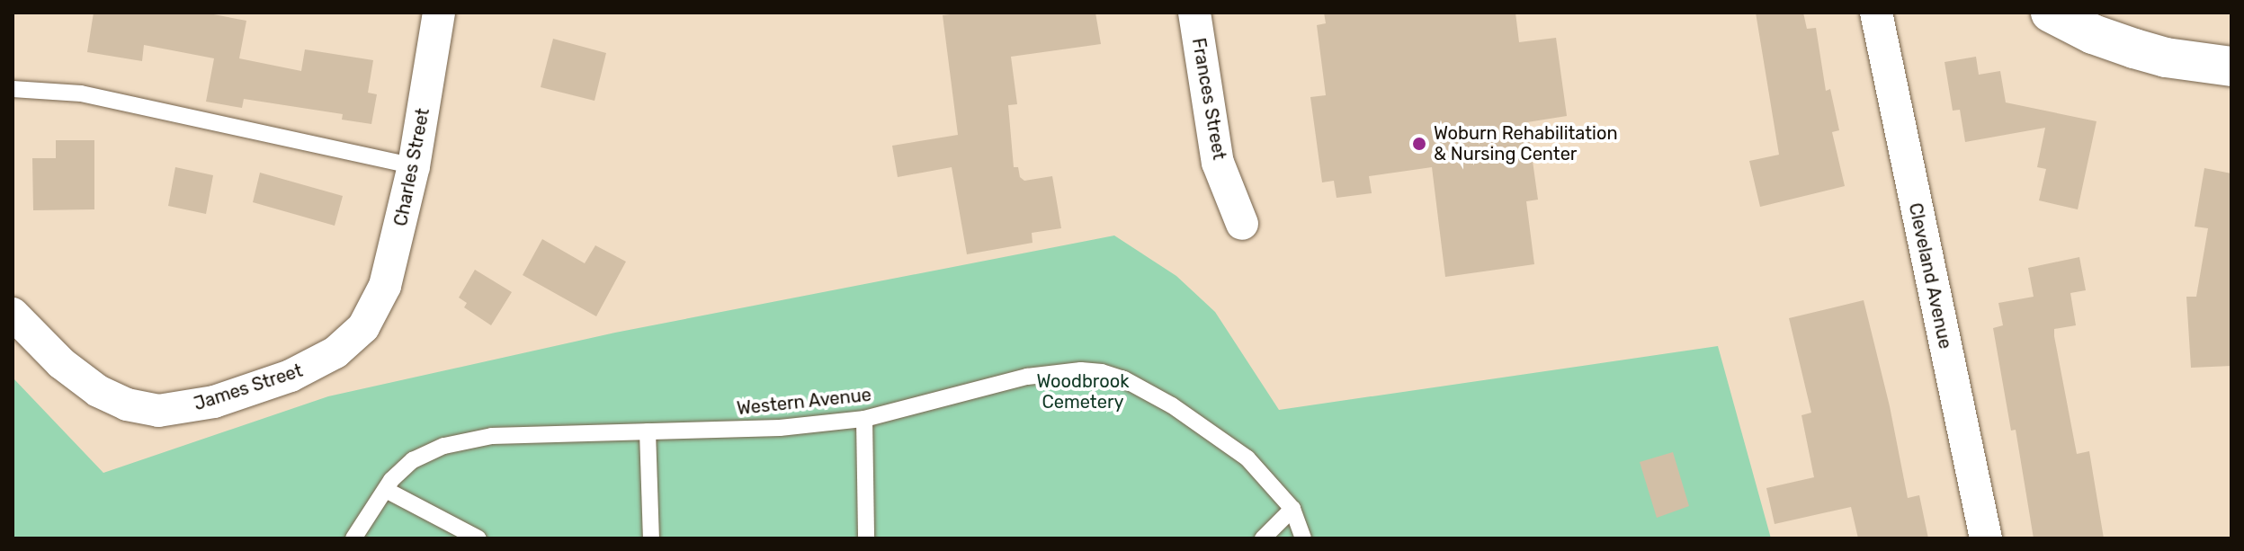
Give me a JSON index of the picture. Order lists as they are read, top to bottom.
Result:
{
  "streets": {
    "street": [
      "Frances Street",
      "Charles Street",
      "Cleveland Avenue",
      "James Street"
    ],
    "lane": ["Western Avenue"]
  },
  "crossings": [
    ["Charles Street", "James Street"]
  ],
  "parks": ["Woodbrook Cemetery"],
  "places": ["Woburn Rehabilitation & Nursing Center"]
}
